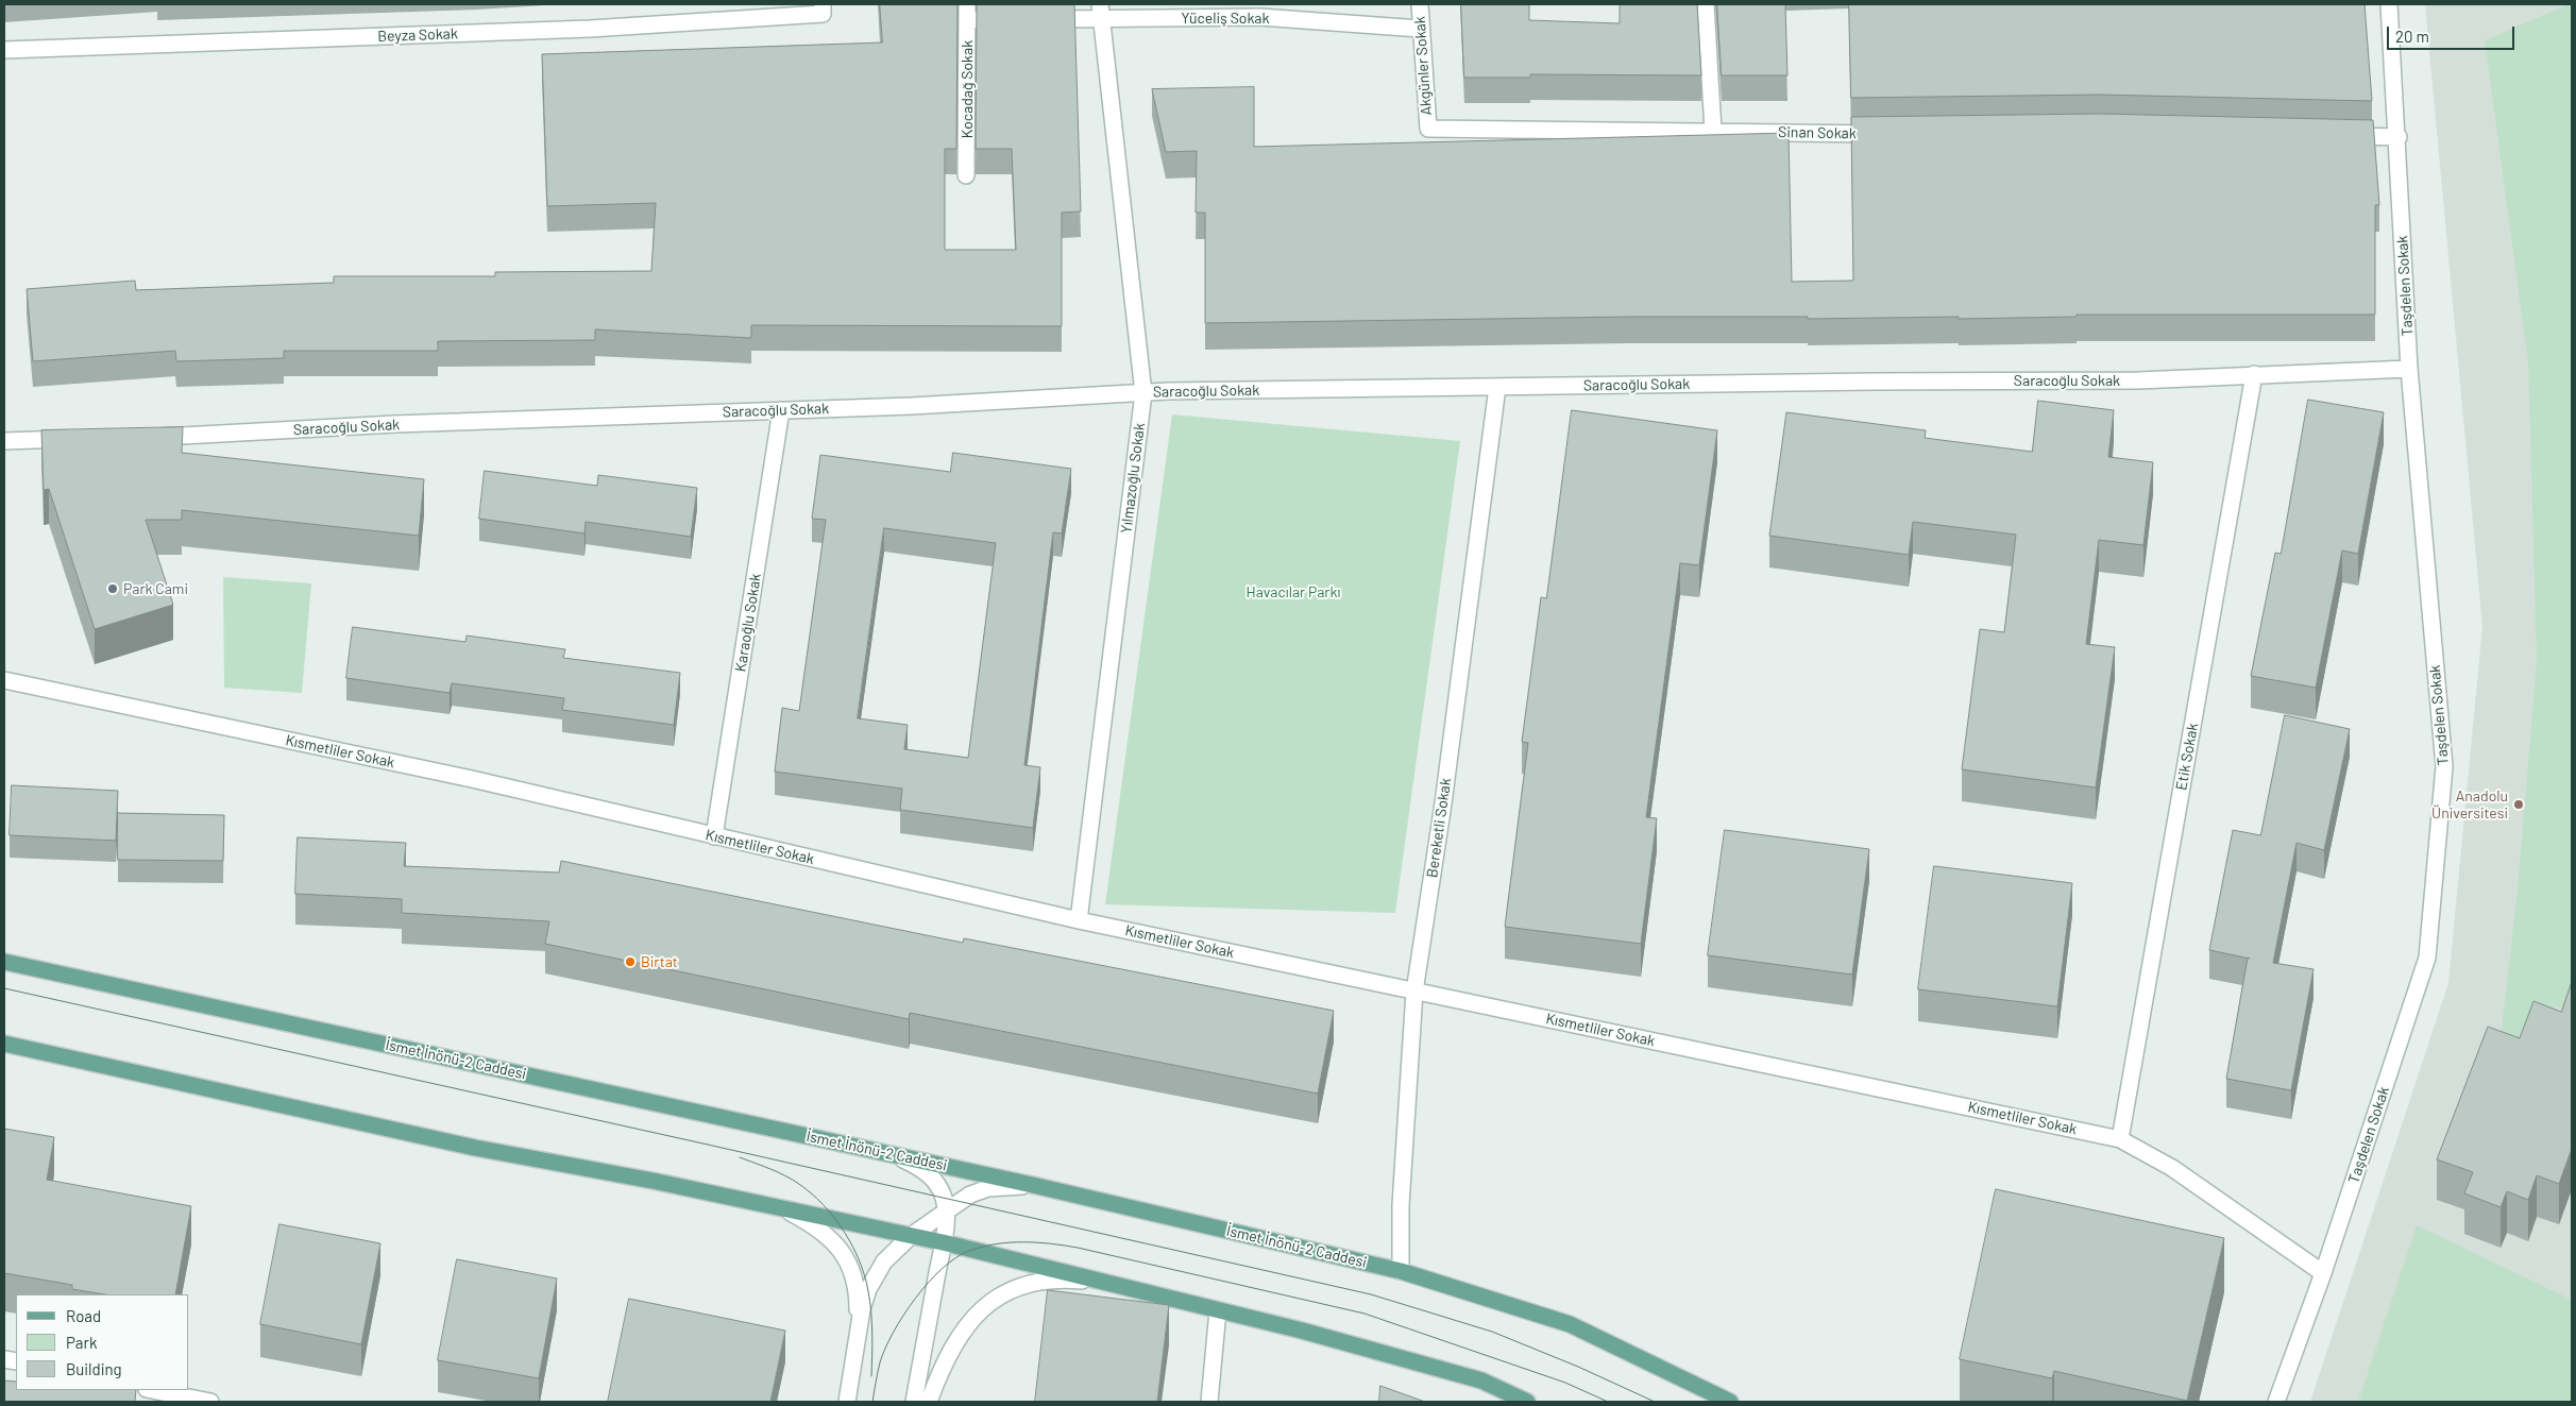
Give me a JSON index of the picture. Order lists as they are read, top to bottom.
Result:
{
  "streets": {
    "main road": ["İsmet İnönü-2 Caddesi"],
    "street": [
      "Yüceliş Sokak",
      "Beyza Sokak",
      "Akgünler Sokak",
      "Kocadağ Sokak",
      "Sinan Sokak",
      "Taşdelen Sokak",
      "Saracoğlu Sokak",
      "Yılmazoğlu Sokak",
      "Karaoğlu Sokak",
      "Kısmetliler Sokak",
      "Etik Sokak",
      "Bereketli Sokak"
    ]
  },
  "crossings": [
    ["Yüceliş Sokak", "Akgünler Sokak"],
    ["Yüceliş Sokak", "Yılmazoğlu Sokak"],
    ["Akgünler Sokak", "Sinan Sokak"],
    ["Taşdelen Sokak", "Saracoğlu Sokak"],
    ["Taşdelen Sokak", "Kısmetliler Sokak"],
    ["Saracoğlu Sokak", "Yılmazoğlu Sokak"],
    ["Saracoğlu Sokak", "Karaoğlu Sokak"],
    ["Saracoğlu Sokak", "Etik Sokak"],
    ["Saracoğlu Sokak", "Bereketli Sokak"],
    ["Yılmazoğlu Sokak", "Kısmetliler Sokak"],
    ["Karaoğlu Sokak", "Kısmetliler Sokak"],
    ["Kısmetliler Sokak", "Etik Sokak"],
    ["Kısmetliler Sokak", "Bereketli Sokak"],
    ["Bereketli Sokak", "İsmet İnönü-2 Caddesi"]
  ],
  "parks": ["Havacılar Parkı"],
  "places": ["Park Cami", "Anadolu Üniversitesi", "Birtat"],
  "legend": ["Road", "Park", "Building"],
  "scale_bar": "20 m"
}
